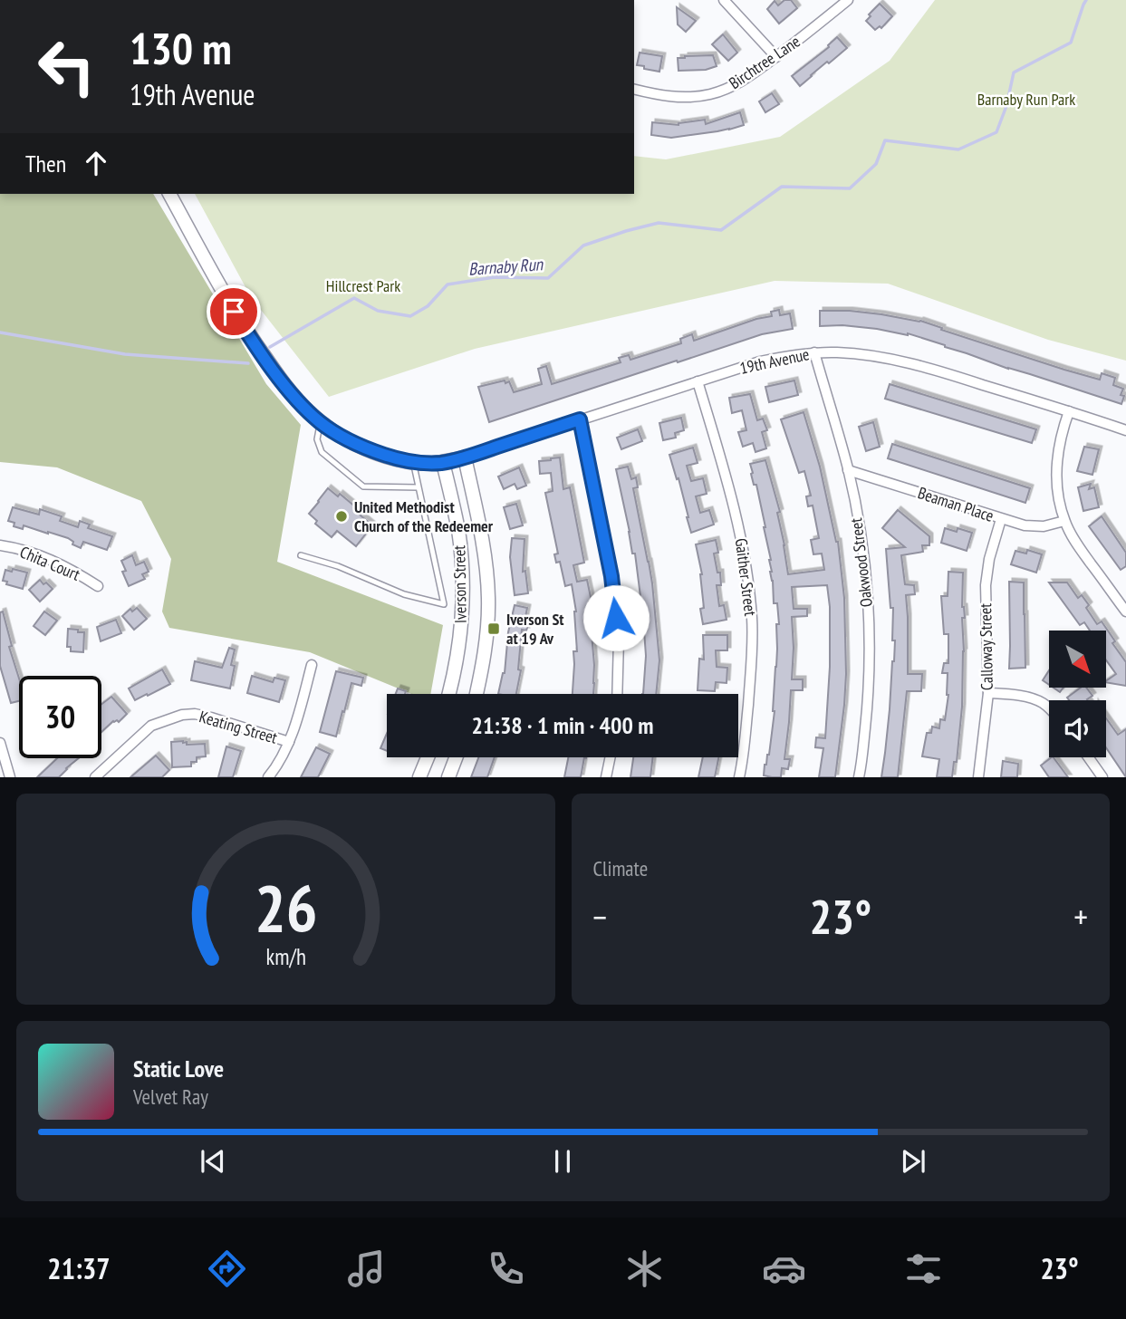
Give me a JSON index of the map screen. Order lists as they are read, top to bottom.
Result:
{
  "streets": {
    "main road": ["Iverson Street"],
    "street": [
      "Birchtree Lane",
      "19th Avenue",
      "Beaman Place",
      "Oakwood Street",
      "Chita Court",
      "Gaither Street",
      "Calloway Street",
      "Keating Street"
    ]
  },
  "crossings": [
    ["19th Avenue", "Oakwood Street"],
    ["19th Avenue", "Gaither Street"],
    ["19th Avenue", "Iverson Street"],
    ["Beaman Place", "Oakwood Street"],
    ["Beaman Place", "Calloway Street"]
  ],
  "water": ["Barnaby Run"],
  "parks": ["Barnaby Run Park", "Hillcrest Park"],
  "places": {
    "other": ["United Methodist Church of the Redeemer"],
    "transit": ["Iverson St at 19 Av"]
  },
  "north": "bottom right",
  "page": {
    "turn": ["130 m", "19th Avenue"],
    "then": "Then",
    "limit": "30",
    "trip": "21:38 · 1 min · 400 m",
    "tile": "Climate",
    "heat": ["−", "23°", "+"],
    "song": ["Static Love", "Velvet Ray"],
    "tabs": ["21:37", "23°"],
    "gauge": ["26", "km/h"]
  }
}
